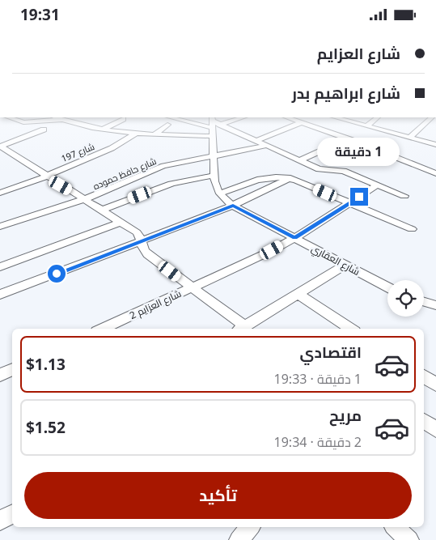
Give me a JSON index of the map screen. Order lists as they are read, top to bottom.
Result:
{
  "streets": {
    "street": [
      "شارع 197",
      "شارع حافظ حموده",
      "شارع العقاري",
      "شارع العزايم 2"
    ]
  },
  "crossings": [
    ["شارع حافظ حموده", "شارع العقاري"],
    ["شارع العقاري", "شارع العزايم 2"]
  ],
  "page": {
    "status": "19:31",
    "banner": ["شارع العزايم", "شارع ابراهيم بدر"],
    "bubble": "1 دقيقة",
    "list": [
      {
        "name": "اقتصادي",
        "note": "1 دقيقة · 19:33",
        "value": "$1.13"
      },
      {
        "name": "مريح",
        "note": "2 دقيقة · 19:34",
        "value": "$1.52"
      }
    ],
    "buttons": "تأكيد"
  }
}
